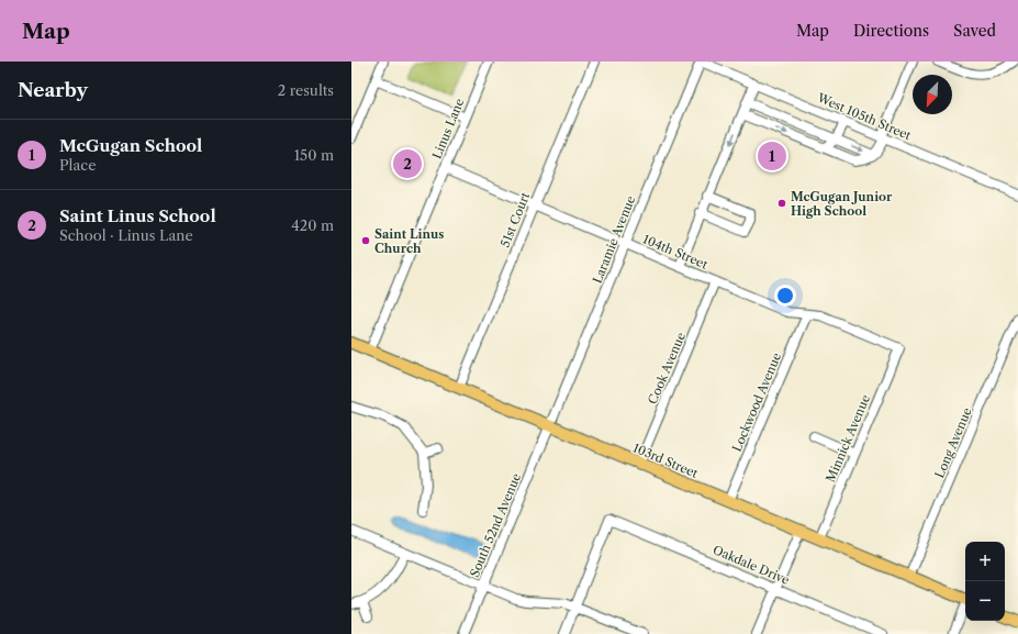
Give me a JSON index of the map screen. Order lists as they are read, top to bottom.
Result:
{
  "streets": {
    "main road": ["103rd Street"],
    "street": [
      "West 105th Street",
      "Linus Lane",
      "51st Court",
      "Laramie Avenue",
      "104th Street",
      "Cook Avenue",
      "Lockwood Avenue",
      "Minnick Avenue",
      "Long Avenue",
      "South 52nd Avenue",
      "Oakdale Drive"
    ]
  },
  "crossings": [
    ["West 105th Street", "Laramie Avenue"],
    ["Linus Lane", "104th Street"],
    ["Linus Lane", "103rd Street"],
    ["51st Court", "104th Street"],
    ["51st Court", "103rd Street"],
    ["Laramie Avenue", "104th Street"],
    ["Laramie Avenue", "103rd Street"],
    ["Laramie Avenue", "South 52nd Avenue"],
    ["104th Street", "Cook Avenue"],
    ["104th Street", "Lockwood Avenue"],
    ["104th Street", "Minnick Avenue"],
    ["Cook Avenue", "103rd Street"],
    ["Lockwood Avenue", "103rd Street"],
    ["Minnick Avenue", "103rd Street"],
    ["Long Avenue", "103rd Street"],
    ["103rd Street", "South 52nd Avenue"]
  ],
  "places": ["McGugan Junior High School", "Saint Linus Church"],
  "north": "bottom left",
  "page": {
    "header": "Map",
    "nav": ["Map", "Directions", "Saved"],
    "heading": ["Nearby", "2 results"],
    "list": [
      {
        "mark": "1",
        "name": "McGugan School",
        "note": "Place",
        "value": "150 m"
      },
      {
        "mark": "2",
        "name": "Saint Linus School",
        "note": "School · Linus Lane",
        "value": "420 m"
      }
    ],
    "pins": ["1", "2"],
    "map_buttons": ["+", "−"]
  }
}
